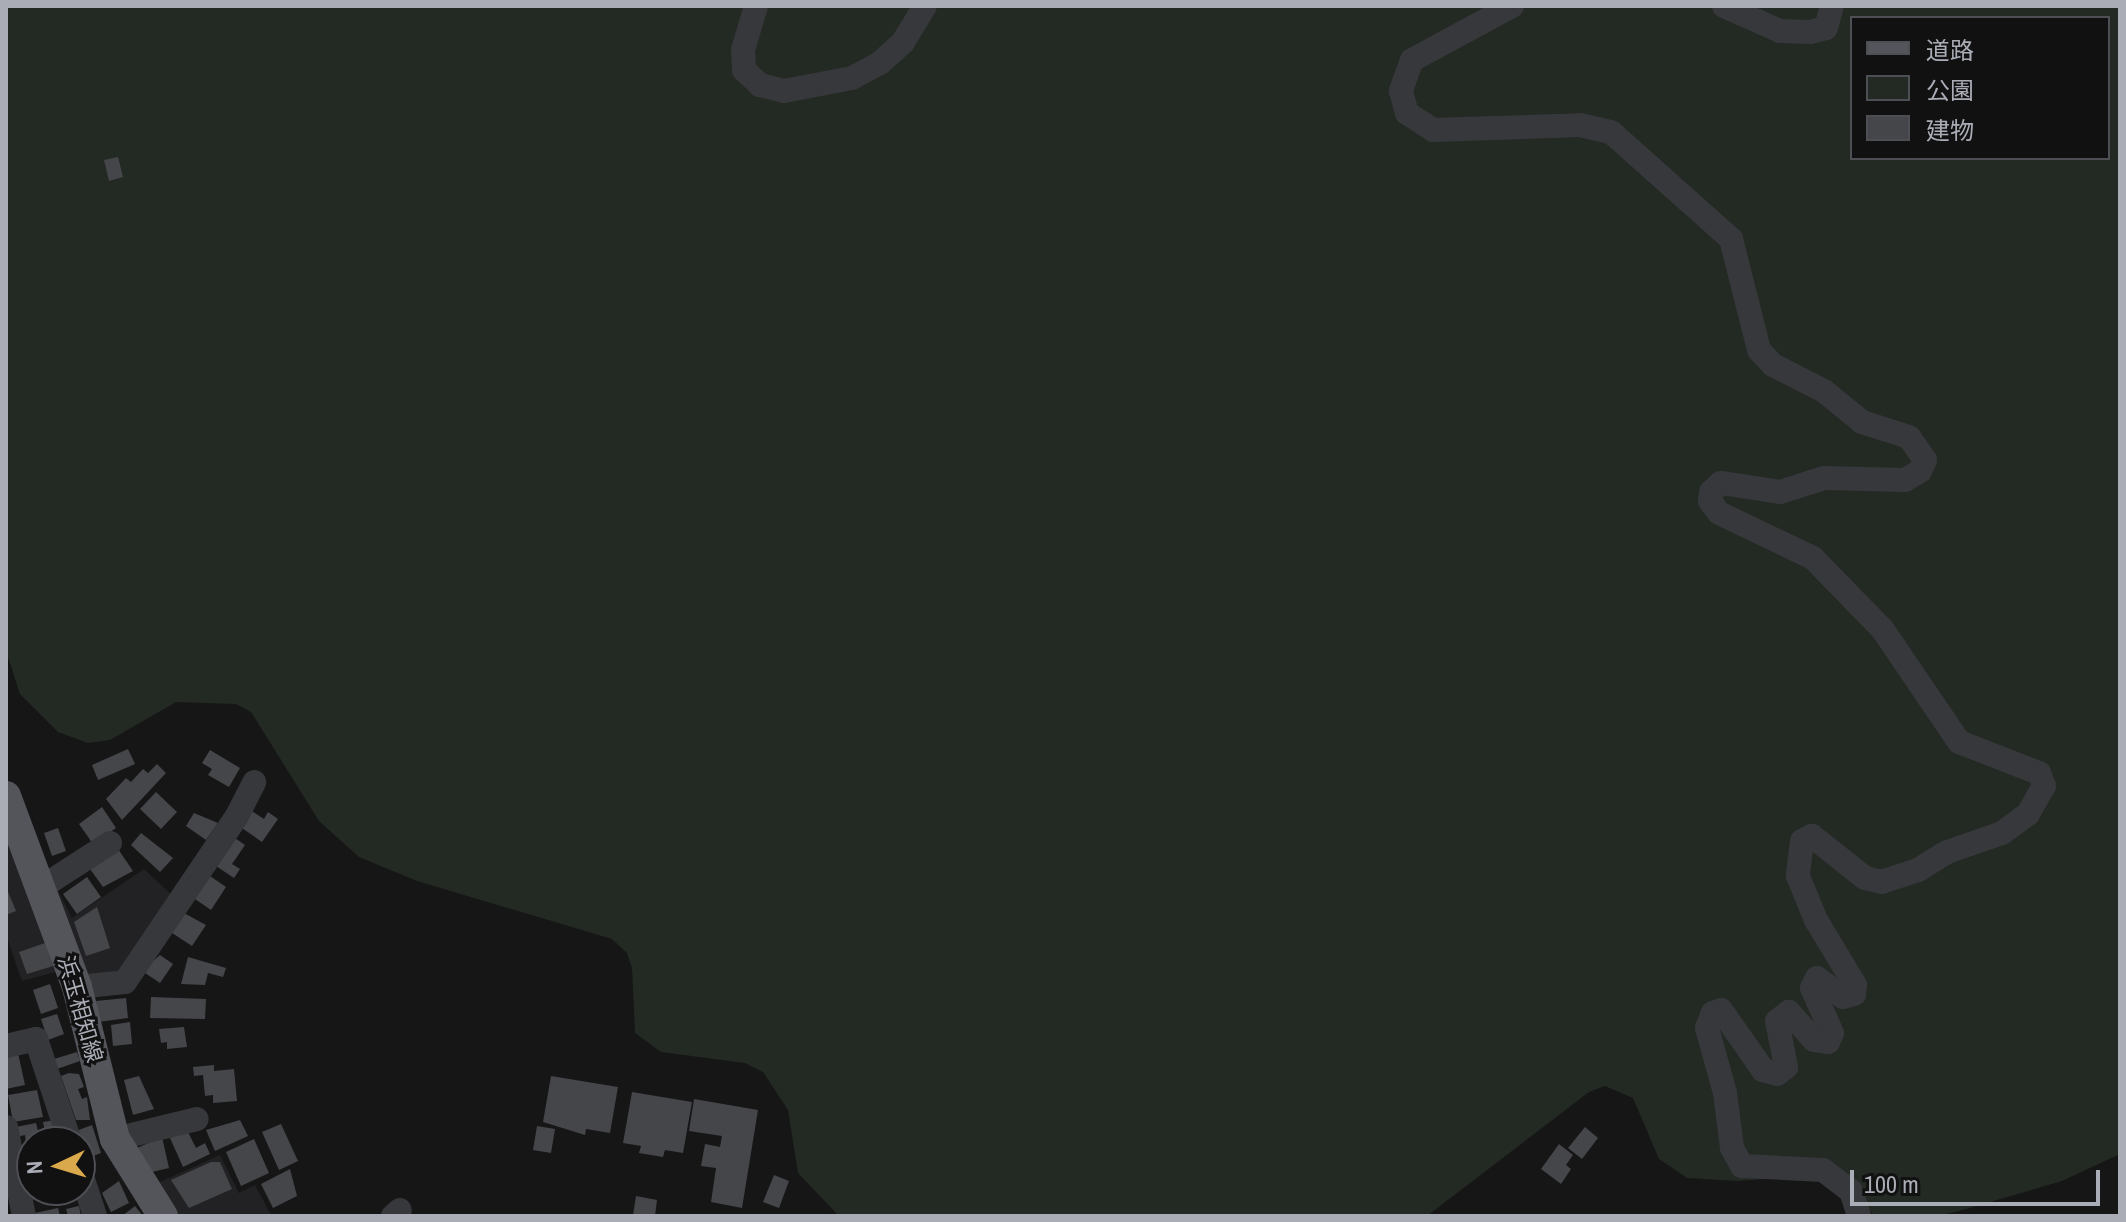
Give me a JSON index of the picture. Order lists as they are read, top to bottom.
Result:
{
  "streets": {
    "main road": ["浜玉相知線"]
  },
  "legend": ["道路", "公園", "建物"],
  "scale_bar": "100 m",
  "north": "left"
}
